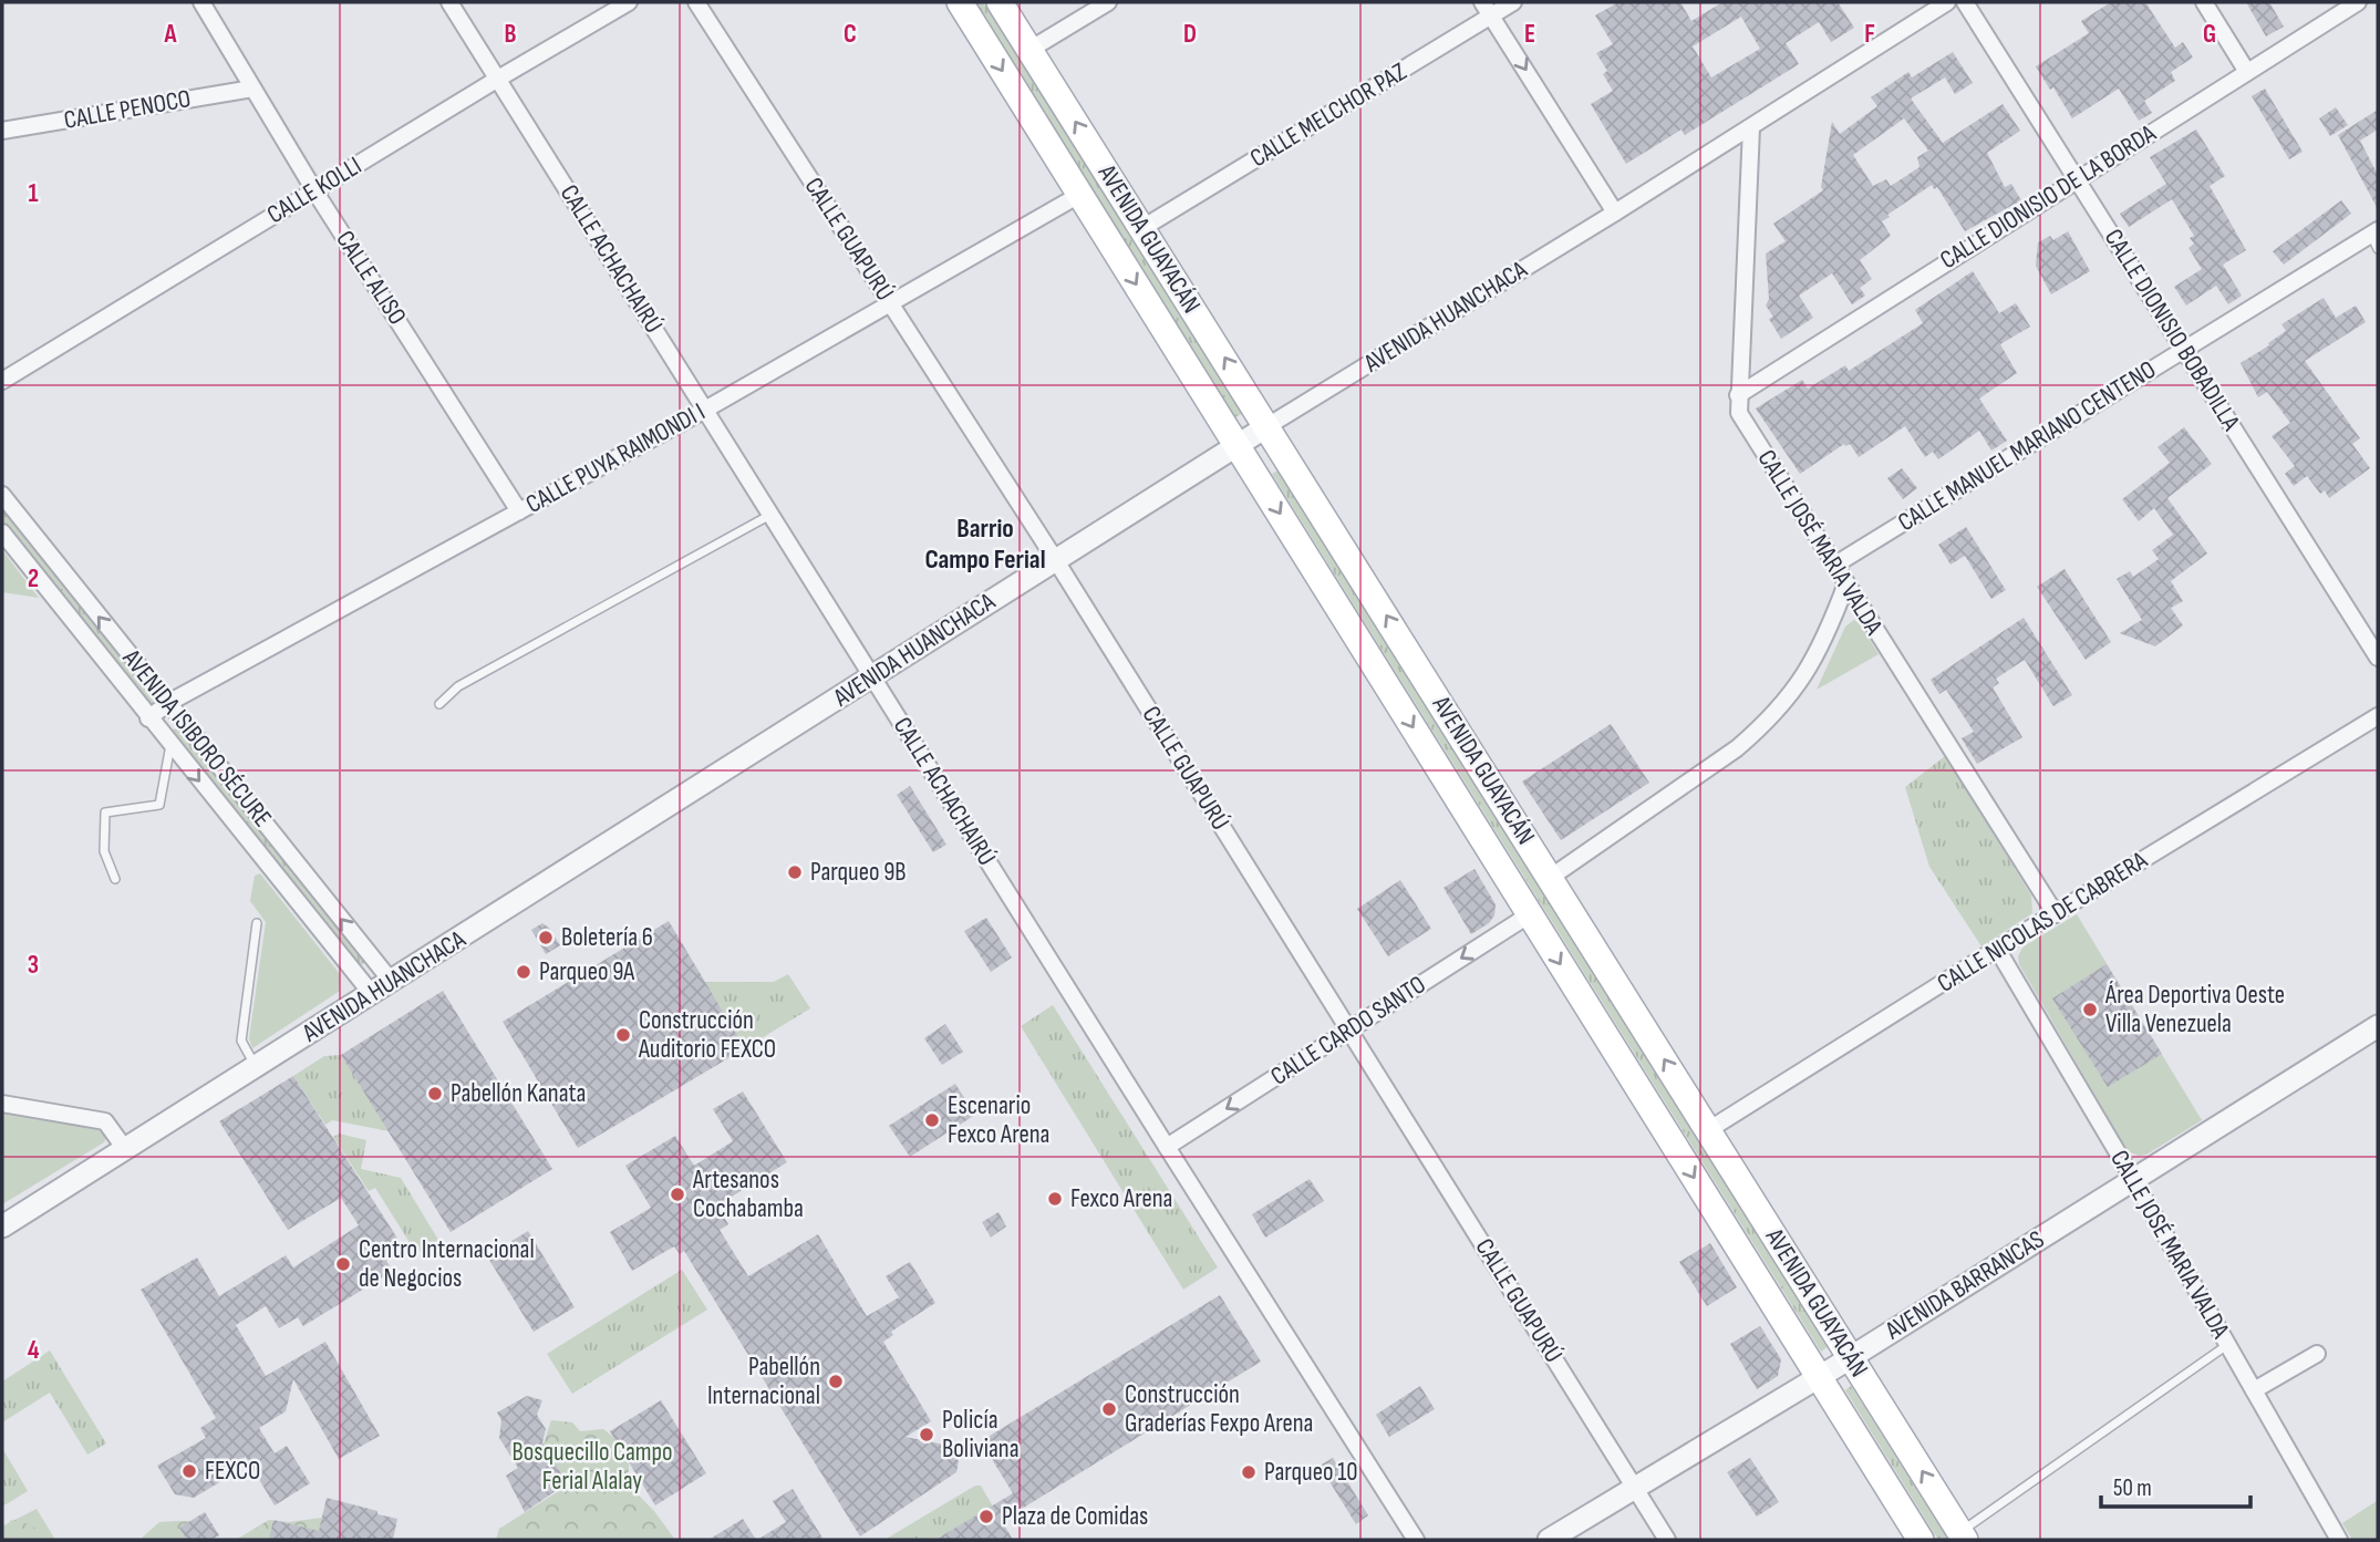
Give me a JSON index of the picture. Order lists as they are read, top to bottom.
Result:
{
  "streets": {
    "main road": ["AVENIDA GUAYACÁN"],
    "street": [
      "CALLE PENOCO",
      "CALLE MELCHOR PAZ",
      "CALLE KOLLI",
      "CALLE DIONISIO DE LA BORDA",
      "CALLE GUAPURÚ",
      "CALLE ACHACHAIRÚ",
      "CALLE ALISO",
      "AVENIDA HUANCHACA",
      "CALLE DIONISIO BOBADILLA",
      "CALLE MANUEL MARIANO CENTENO",
      "CALLE PUYA RAIMONDI I",
      "CALLE JOSÉ MARIA VALDA",
      "AVENIDA ISIBORO SÉCURE",
      "CALLE NICOLAS DE CABRERA",
      "CALLE CARDO SANTO",
      "AVENIDA BARRANCAS"
    ]
  },
  "crossings": [
    ["CALLE PENOCO", "CALLE ALISO"],
    ["CALLE MELCHOR PAZ", "AVENIDA GUAYACÁN"],
    ["CALLE KOLLI", "CALLE ACHACHAIRÚ"],
    ["CALLE KOLLI", "CALLE ALISO"],
    ["CALLE DIONISIO DE LA BORDA", "CALLE DIONISIO BOBADILLA"],
    ["CALLE DIONISIO DE LA BORDA", "CALLE JOSÉ MARIA VALDA"],
    ["CALLE GUAPURÚ", "AVENIDA HUANCHACA"],
    ["CALLE GUAPURÚ", "CALLE PUYA RAIMONDI I"],
    ["CALLE GUAPURÚ", "CALLE CARDO SANTO"],
    ["CALLE GUAPURÚ", "AVENIDA BARRANCAS"],
    ["AVENIDA GUAYACÁN", "AVENIDA HUANCHACA"],
    ["AVENIDA GUAYACÁN", "CALLE PUYA RAIMONDI I"],
    ["AVENIDA GUAYACÁN", "CALLE NICOLAS DE CABRERA"],
    ["AVENIDA GUAYACÁN", "CALLE CARDO SANTO"],
    ["AVENIDA GUAYACÁN", "AVENIDA BARRANCAS"],
    ["CALLE ACHACHAIRÚ", "AVENIDA HUANCHACA"],
    ["CALLE ACHACHAIRÚ", "CALLE PUYA RAIMONDI I"],
    ["CALLE ACHACHAIRÚ", "CALLE CARDO SANTO"],
    ["CALLE ALISO", "CALLE PUYA RAIMONDI I"],
    ["AVENIDA HUANCHACA", "CALLE JOSÉ MARIA VALDA"],
    ["AVENIDA HUANCHACA", "AVENIDA ISIBORO SÉCURE"],
    ["CALLE DIONISIO BOBADILLA", "CALLE MANUEL MARIANO CENTENO"],
    ["CALLE MANUEL MARIANO CENTENO", "CALLE JOSÉ MARIA VALDA"],
    ["CALLE PUYA RAIMONDI I", "AVENIDA ISIBORO SÉCURE"],
    ["CALLE JOSÉ MARIA VALDA", "CALLE NICOLAS DE CABRERA"],
    ["CALLE JOSÉ MARIA VALDA", "AVENIDA BARRANCAS"]
  ],
  "one_way": ["CALLE CARDO SANTO"],
  "districts": ["Barrio Campo Ferial"],
  "parks": ["Bosquecillo Campo Ferial Alalay"],
  "places": [
    "Parqueo 9B",
    "Boletería 6",
    "Parqueo 9A",
    "Área Deportiva Oeste Villa Venezuela",
    "Construcción Auditorio FEXCO",
    "Pabellón Kanata",
    "Escenario Fexco Arena",
    "Artesanos Cochabamba",
    "Fexco Arena",
    "Centro Internacional de Negocios",
    "Pabellón Internacional",
    "Construcción Graderías Fexpo Arena",
    "Policía Boliviana",
    "FEXCO",
    "Parqueo 10",
    "Plaza de Comidas"
  ],
  "scale_bar": "50 m",
  "grid": {
    "columns": [
      "A",
      "B",
      "C",
      "D",
      "E",
      "F",
      "G"
    ],
    "rows": [
      "1",
      "2",
      "3",
      "4"
    ]
  }
}
